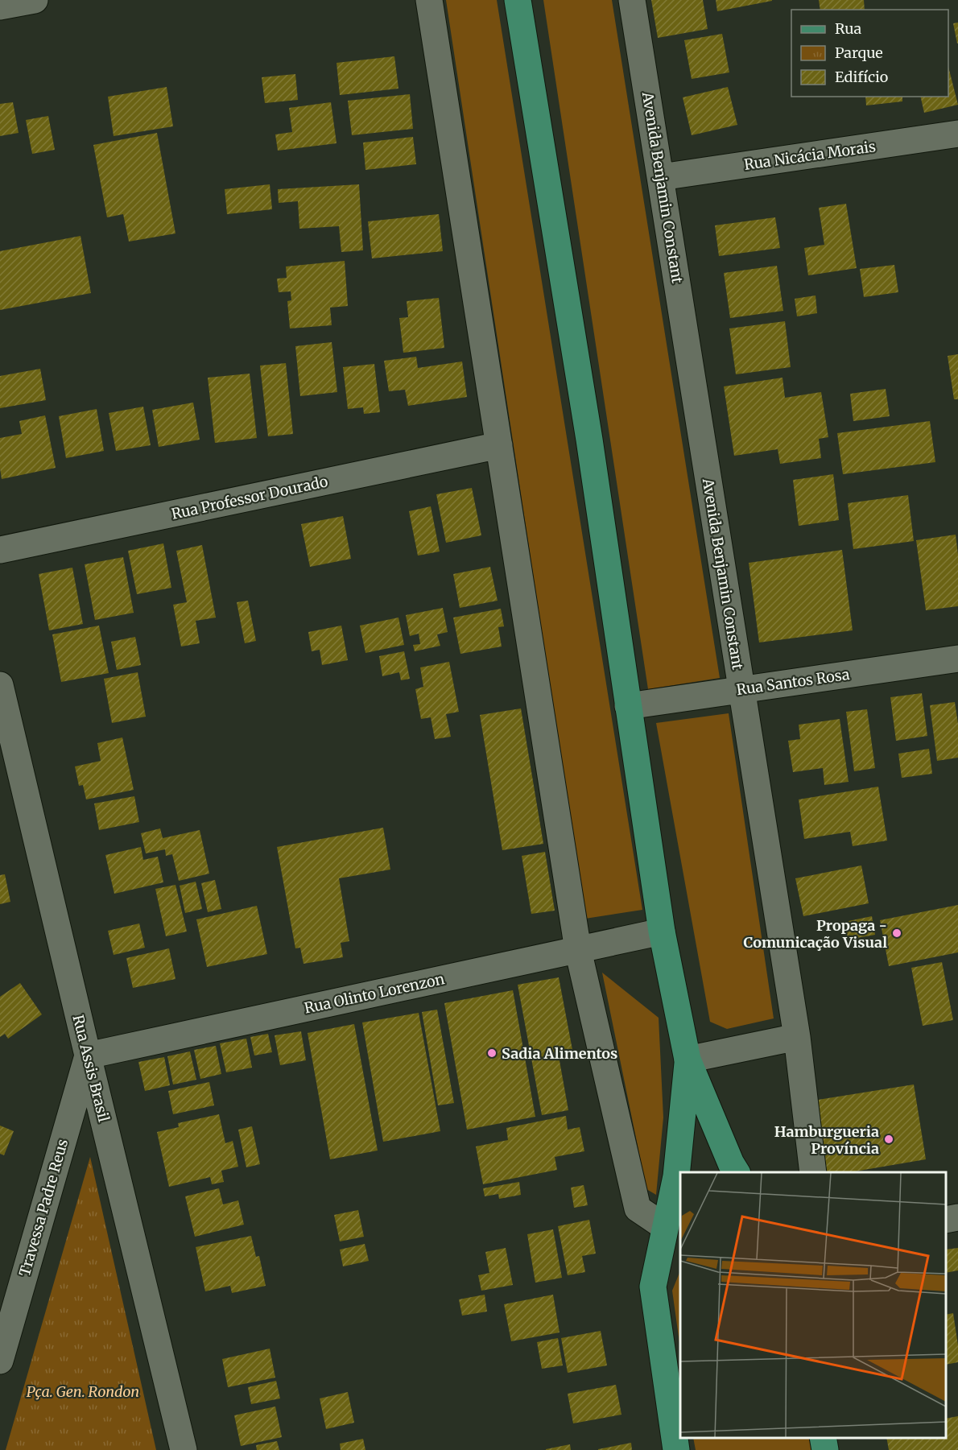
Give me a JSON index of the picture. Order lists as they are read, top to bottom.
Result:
{
  "streets": {
    "street": [
      "Rua Nicácia Morais",
      "Avenida Benjamin Constant",
      "Rua Professor Dourado",
      "Rua Santos Rosa",
      "Rua Olinto Lorenzon",
      "Rua Assis Brasil",
      "Travessa Padre Reus"
    ]
  },
  "crossings": [
    ["Rua Nicácia Morais", "Avenida Benjamin Constant"],
    ["Avenida Benjamin Constant", "Rua Santos Rosa"],
    ["Rua Olinto Lorenzon", "Rua Assis Brasil"],
    ["Rua Olinto Lorenzon", "Travessa Padre Reus"],
    ["Rua Assis Brasil", "Travessa Padre Reus"]
  ],
  "parks": ["Pça. Gen. Rondon"],
  "places": ["Propaga - Comunicação Visual", "Sadia Alimentos", "Hamburgueria Província"],
  "legend": ["Rua", "Parque", "Edifício"]
}
